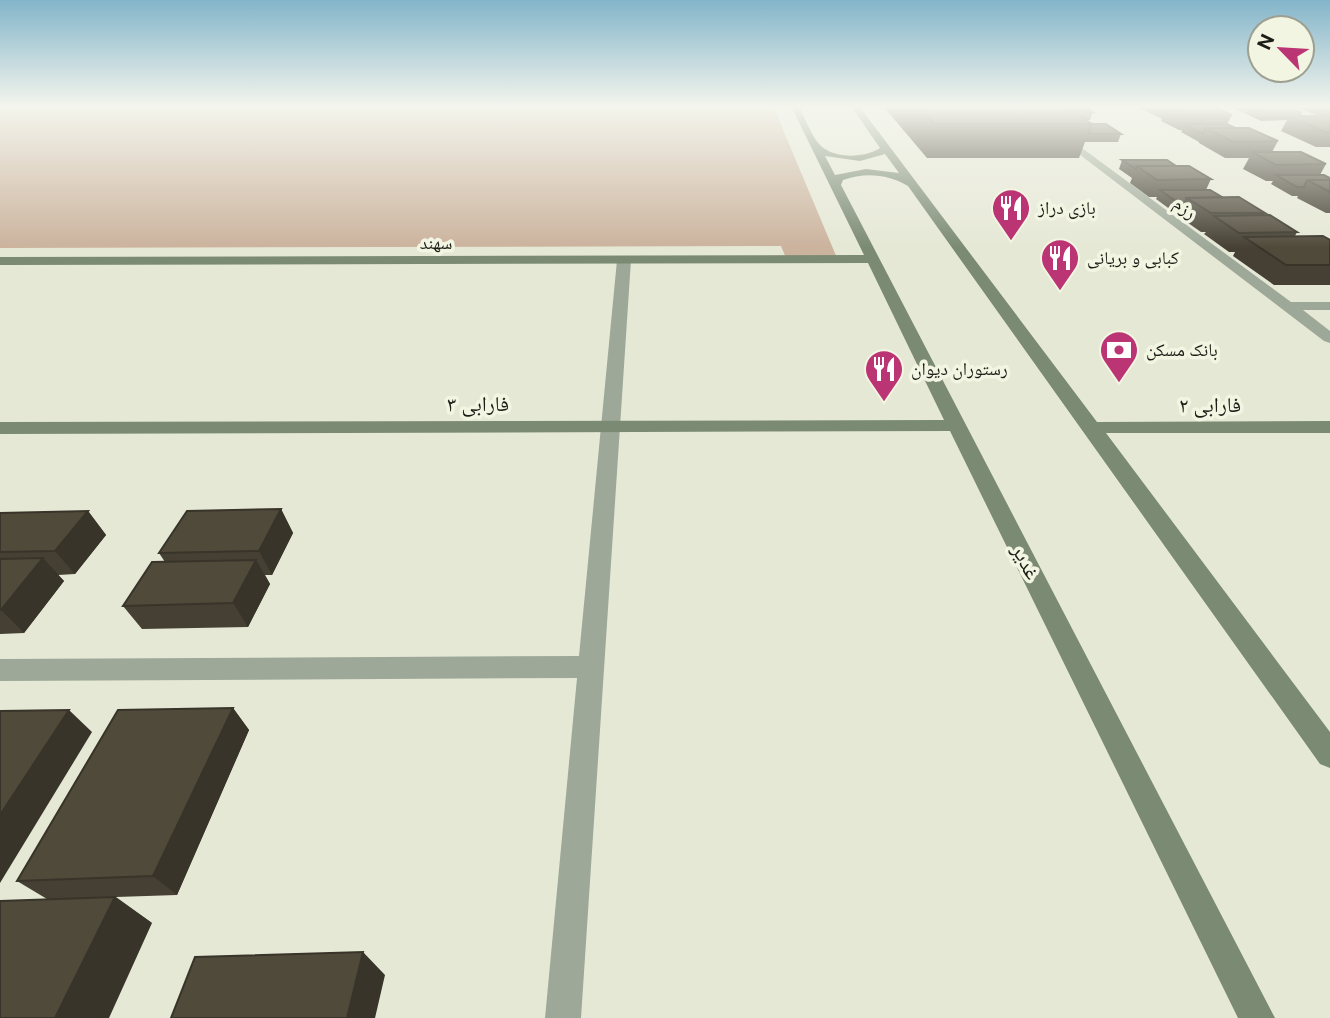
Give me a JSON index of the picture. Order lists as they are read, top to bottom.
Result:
{
  "streets": {
    "main road": [
      "سهند",
      "فارابی ۳",
      "فارابی ۲",
      "غدیر"
    ],
    "street": ["رزم"]
  },
  "crossings": [
    ["سهند", "غدیر"],
    ["فارابی ۳", "غدیر"]
  ],
  "places": {
    "restaurant": ["بازی دراز", "کبابی و بریانی", "رستوران دیوان"],
    "bank": ["بانک مسکن"]
  },
  "north": "top left"
}
